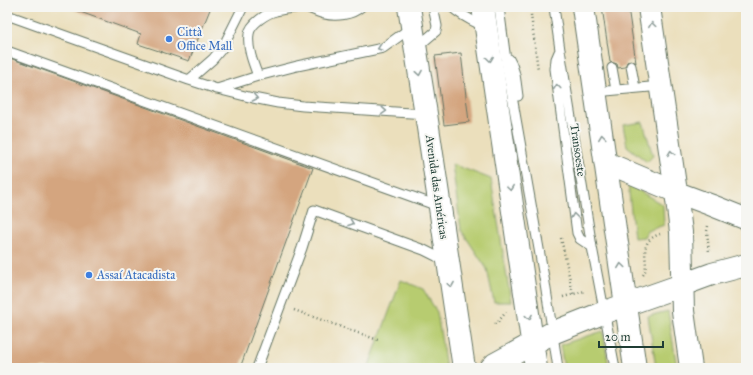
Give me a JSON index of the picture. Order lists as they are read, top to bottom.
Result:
{
  "streets": {
    "main road": ["Avenida das Américas"],
    "lane": ["Transoeste"]
  },
  "places": ["Città Office Mall", "Assaí Atacadista"],
  "scale_bar": "20 m"
}
